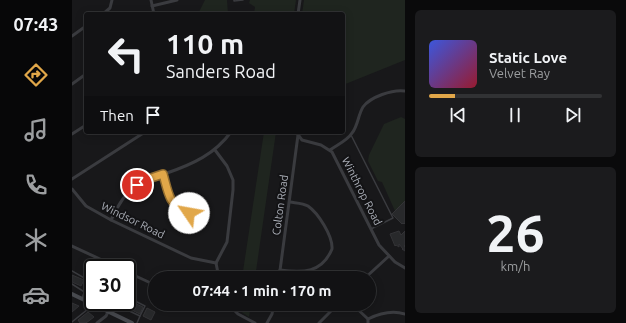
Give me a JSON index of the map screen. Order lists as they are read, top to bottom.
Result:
{
  "streets": {
    "street": ["Winthrop Road", "Colton Road", "Windsor Road"]
  },
  "crossings": [
    ["Winthrop Road", "Colton Road"]
  ],
  "page": {
    "tabs": "07:43",
    "turn": ["110 m", "Sanders Road"],
    "song": ["Static Love", "Velvet Ray"],
    "then": "Then",
    "tile": ["26", "km/h"],
    "limit": "30",
    "trip": "07:44 · 1 min · 170 m"
  }
}
